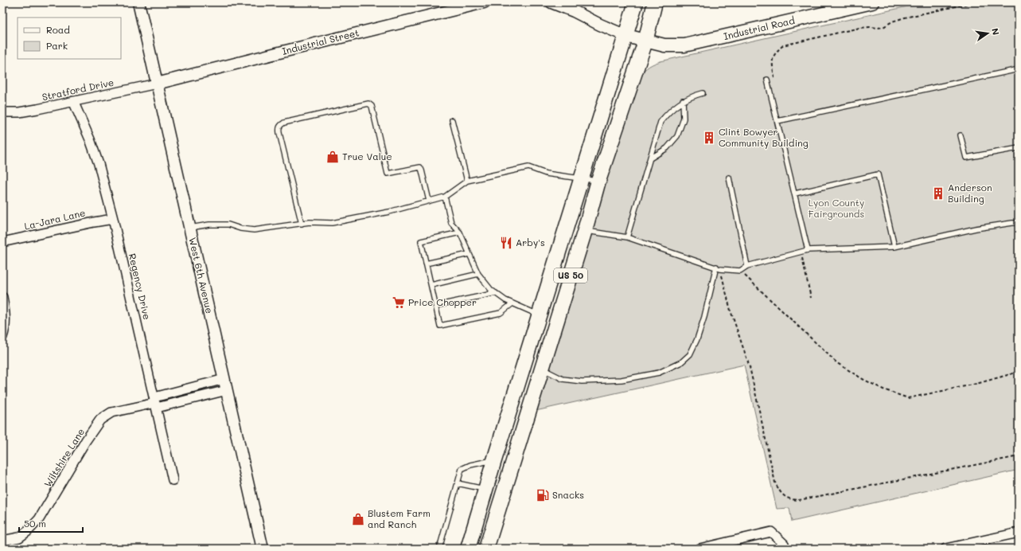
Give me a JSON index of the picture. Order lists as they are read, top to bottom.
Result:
{
  "streets": {
    "main road": ["Industrial Road", "US 50"],
    "street": [
      "Industrial Street",
      "Stratford Drive",
      "La-Jara Lane",
      "West 6th Avenue",
      "Regency Drive",
      "Wiltshire Lane"
    ]
  },
  "crossings": [
    ["Industrial Road", "US 50"],
    ["Industrial Street", "Stratford Drive"],
    ["Industrial Street", "West 6th Avenue"],
    ["Stratford Drive", "West 6th Avenue"],
    ["Stratford Drive", "Regency Drive"],
    ["La-Jara Lane", "Regency Drive"],
    ["West 6th Avenue", "Wiltshire Lane"],
    ["Regency Drive", "Wiltshire Lane"]
  ],
  "parks": ["Lyon County Fairgrounds"],
  "places": {
    "building": ["Clint Bowyer Community Building", "Anderson Building"],
    "shop": ["True Value", "Blustem Farm and Ranch"],
    "restaurant": ["Arby's"],
    "supermarket": ["Price Chopper"],
    "fuel station": ["Snacks"]
  },
  "legend": ["Road", "Park"],
  "scale_bar": "50 m",
  "north": "right"
}
